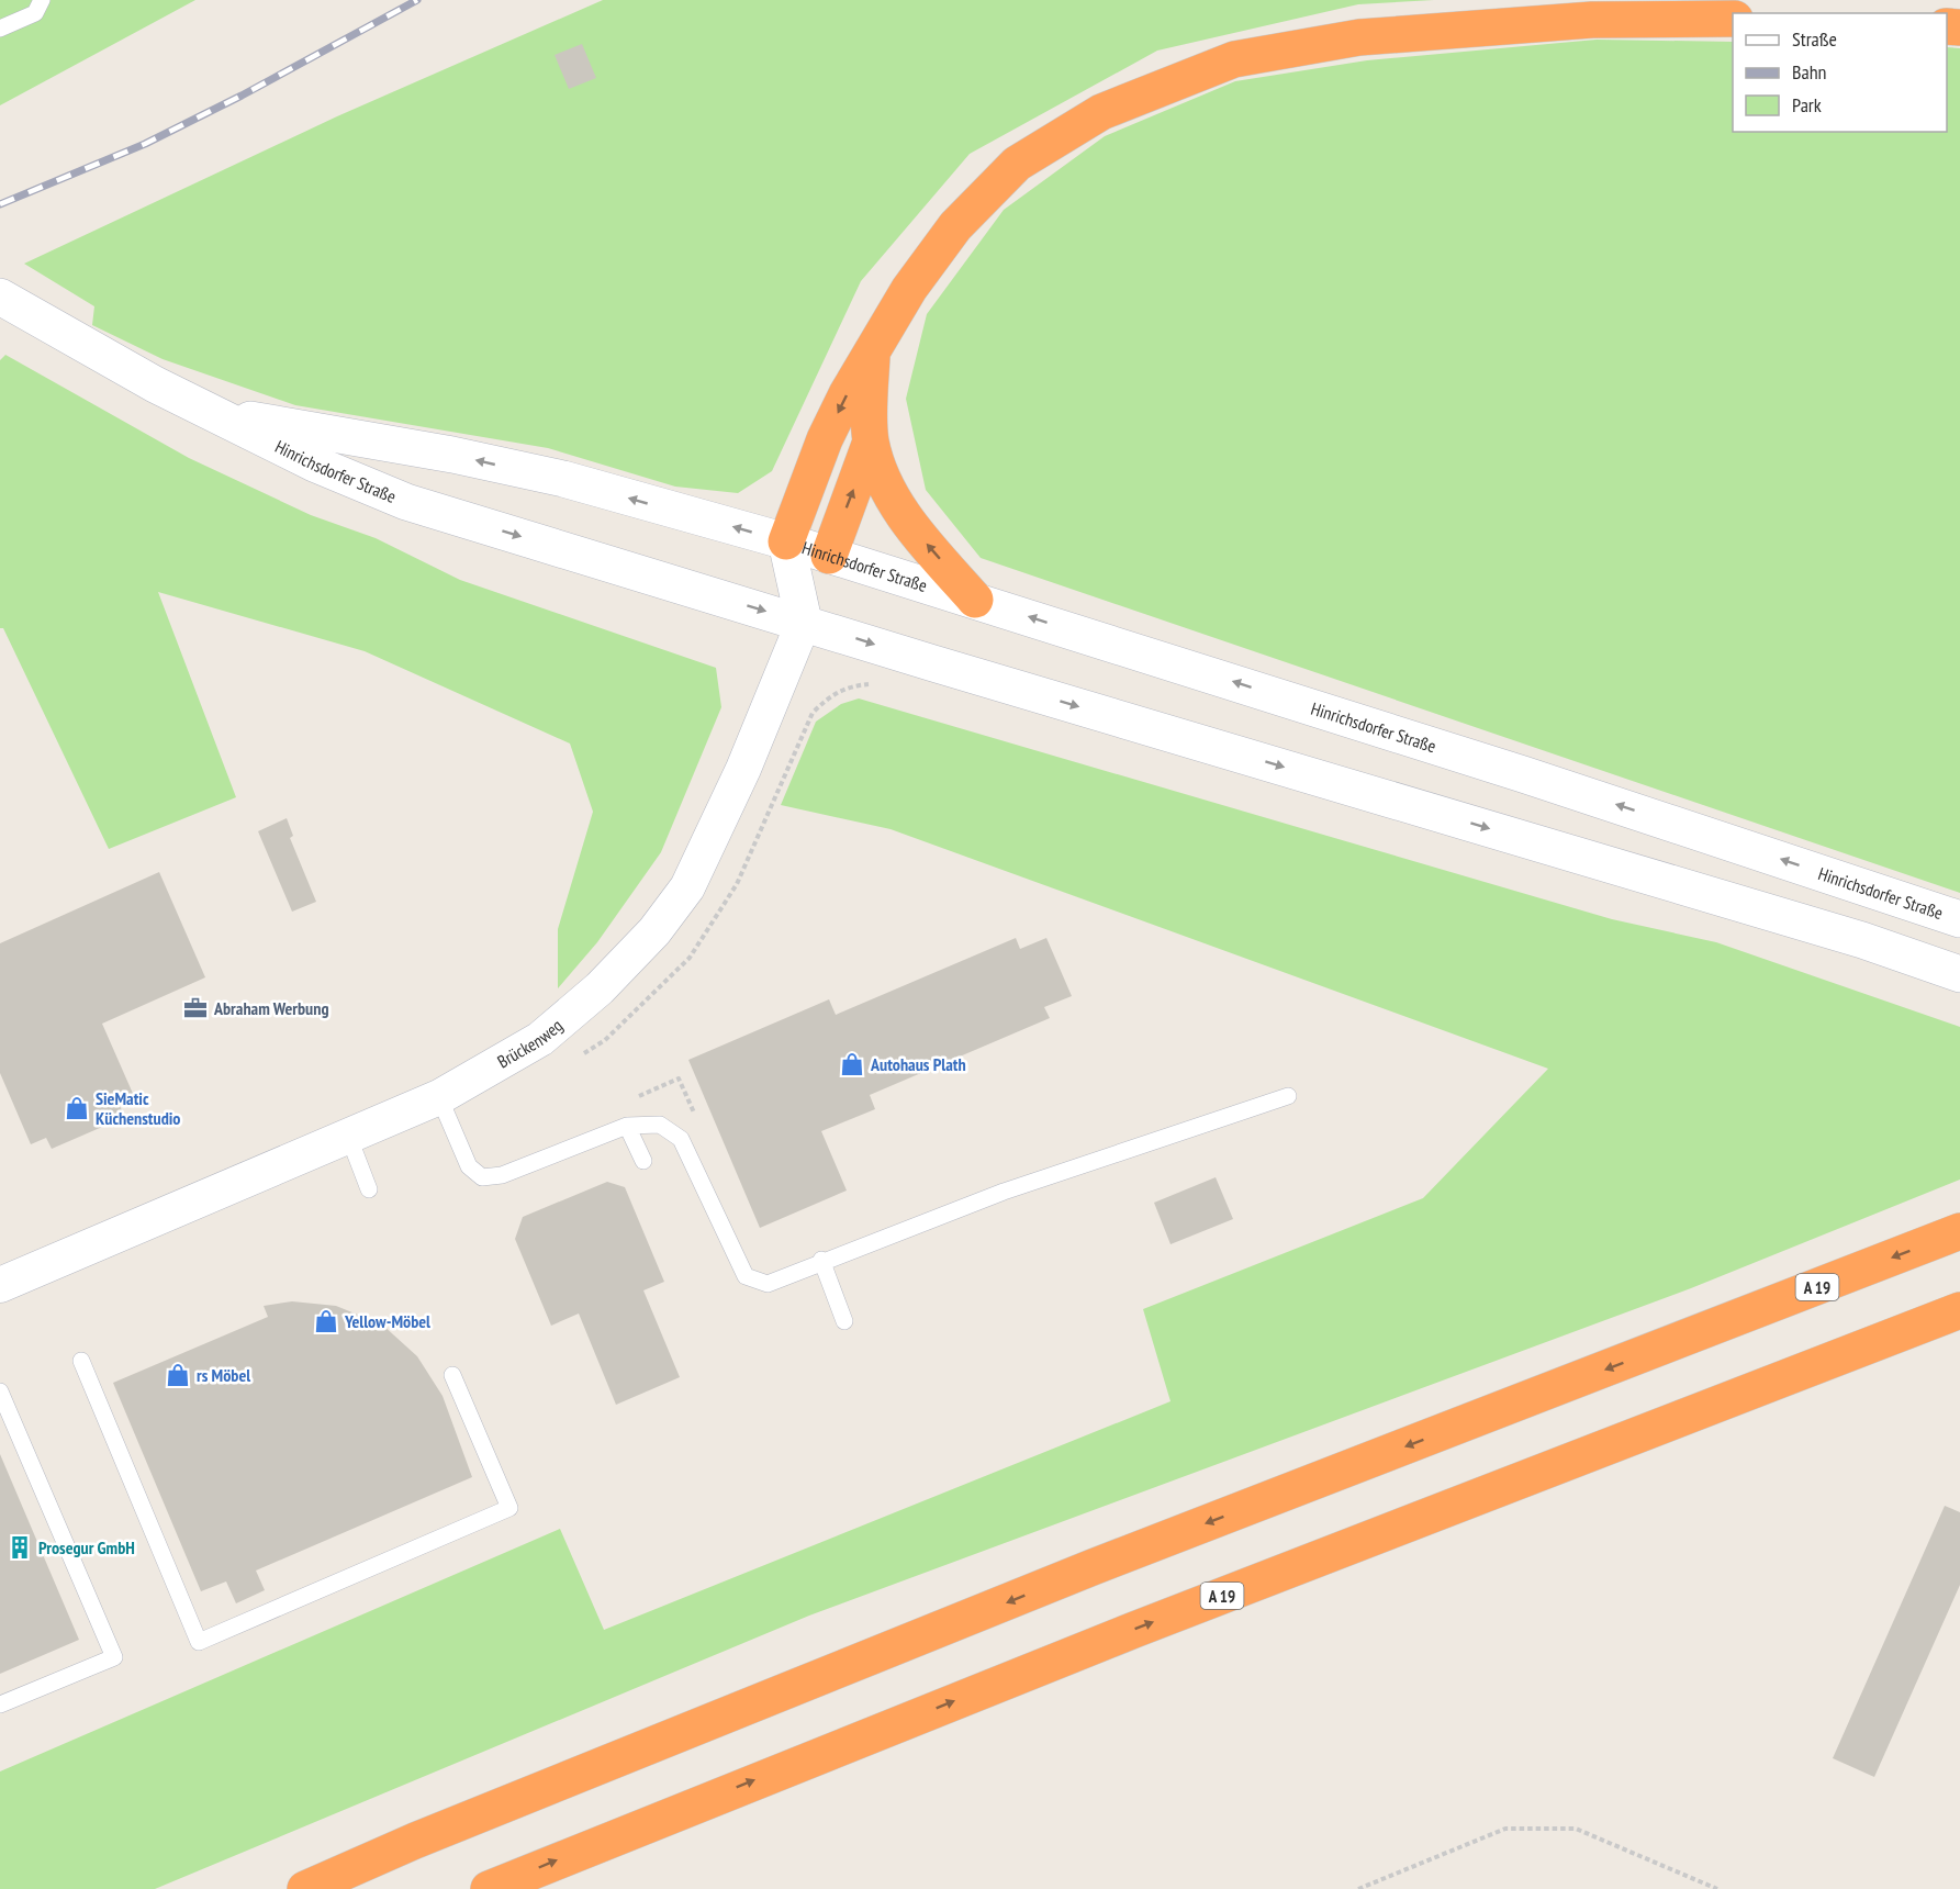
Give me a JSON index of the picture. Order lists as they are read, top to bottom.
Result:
{
  "streets": {
    "highway": ["A 19"],
    "main road": ["Hinrichsdorfer Straße", "Brückenweg"]
  },
  "crossings": [
    ["Hinrichsdorfer Straße", "Brückenweg"]
  ],
  "places": {
    "office": ["Abraham Werbung"],
    "shop": [
      "Autohaus Plath",
      "SieMatic Küchenstudio",
      "Yellow-Möbel",
      "rs Möbel"
    ],
    "building": ["Prosegur GmbH"]
  },
  "legend": ["Straße", "Bahn", "Park"]
}
